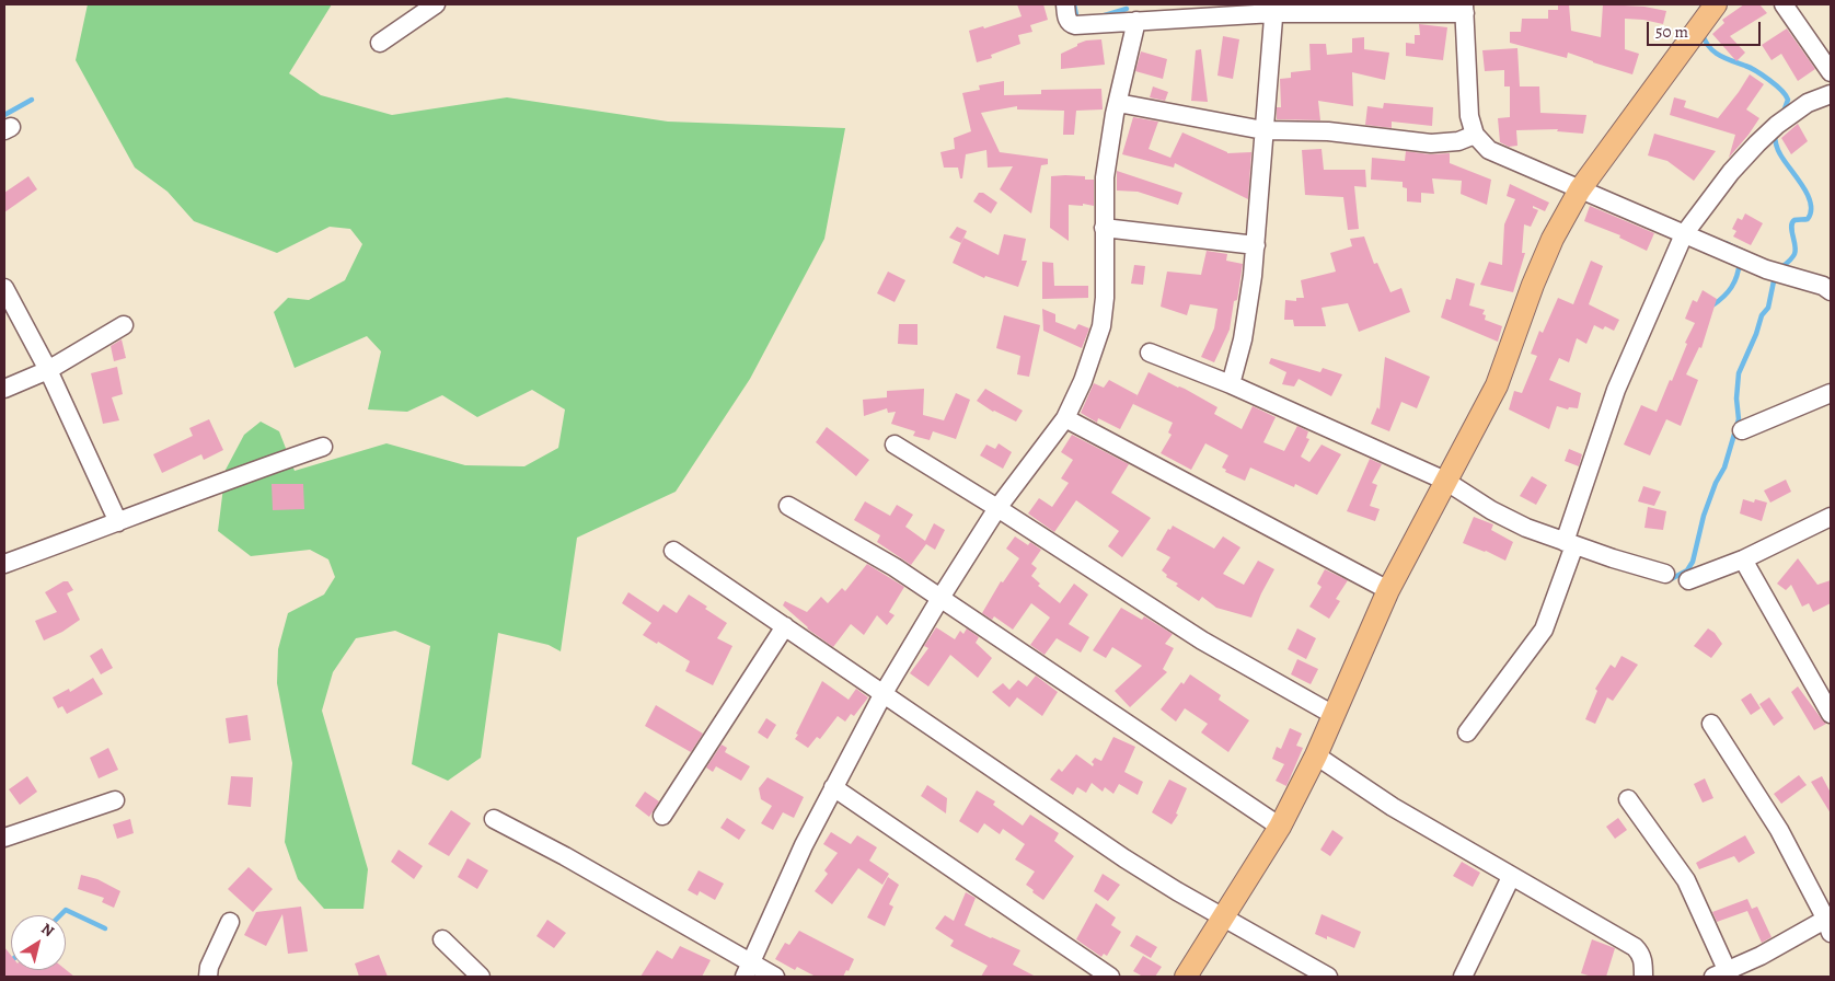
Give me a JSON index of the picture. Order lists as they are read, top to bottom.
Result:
{
  "scale_bar": "50 m",
  "north": "top right"
}
